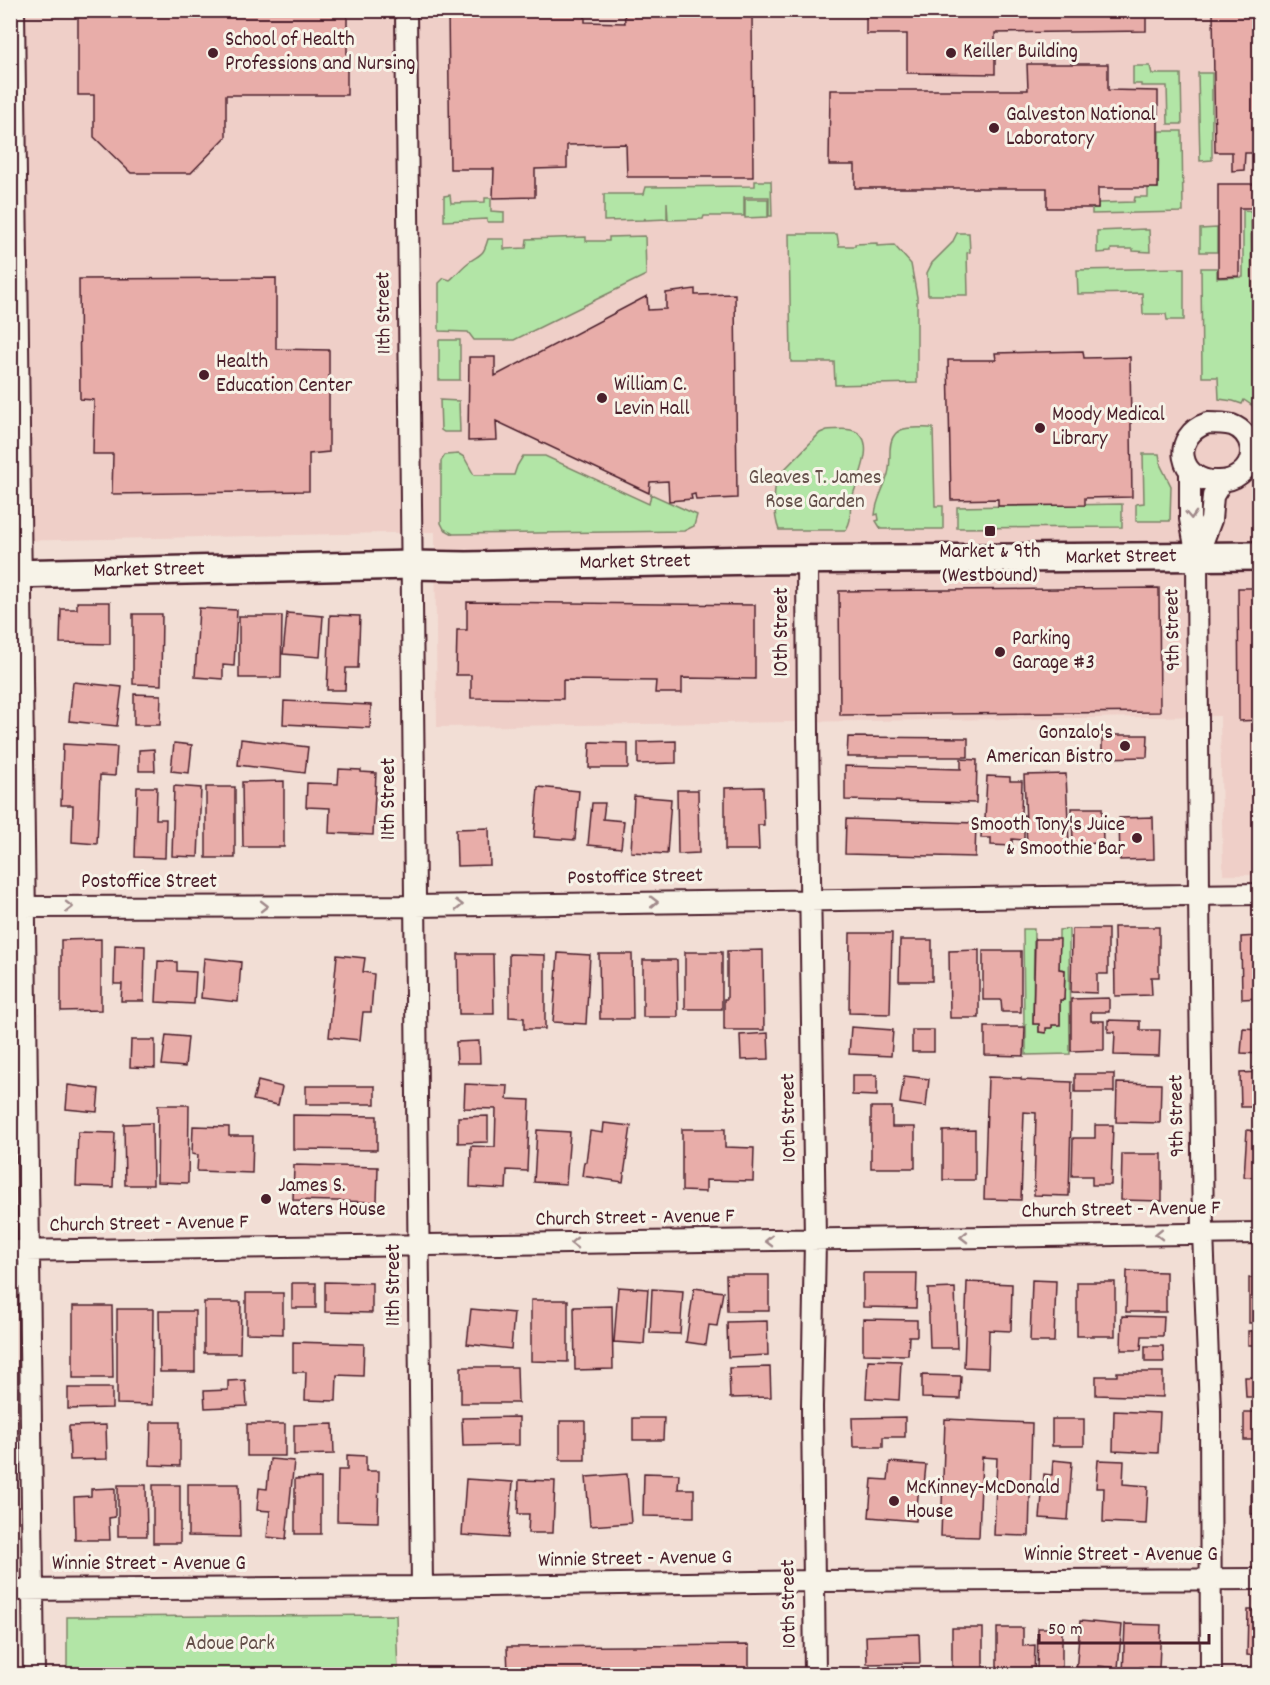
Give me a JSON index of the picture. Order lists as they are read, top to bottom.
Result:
{
  "streets": {
    "main road": ["Market Street"],
    "street": [
      "11th Street",
      "9th Street",
      "10th Street",
      "Postoffice Street",
      "Church Street - Avenue F",
      "Winnie Street - Avenue G"
    ]
  },
  "crossings": [
    ["11th Street", "Market Street"],
    ["11th Street", "Postoffice Street"],
    ["11th Street", "Church Street - Avenue F"],
    ["11th Street", "Winnie Street - Avenue G"],
    ["Market Street", "9th Street"],
    ["Market Street", "10th Street"],
    ["9th Street", "Postoffice Street"],
    ["9th Street", "Church Street - Avenue F"],
    ["9th Street", "Winnie Street - Avenue G"],
    ["10th Street", "Postoffice Street"],
    ["10th Street", "Church Street - Avenue F"],
    ["10th Street", "Winnie Street - Avenue G"]
  ],
  "one_way": ["Postoffice Street", "Church Street - Avenue F"],
  "parks": ["Gleaves T. James Rose Garden", "Adoue Park"],
  "places": {
    "other": [
      "School of Health Professions and Nursing",
      "Keiller Building",
      "Galveston National Laboratory",
      "Health Education Center",
      "William C. Levin Hall",
      "Moody Medical Library",
      "Parking Garage #3",
      "Gonzalo's American Bistro",
      "Smooth Tony's Juice & Smoothie Bar",
      "James S. Waters House",
      "McKinney-McDonald House"
    ],
    "transit": ["Market & 9th (Westbound)"]
  },
  "scale_bar": "50 m"
}
